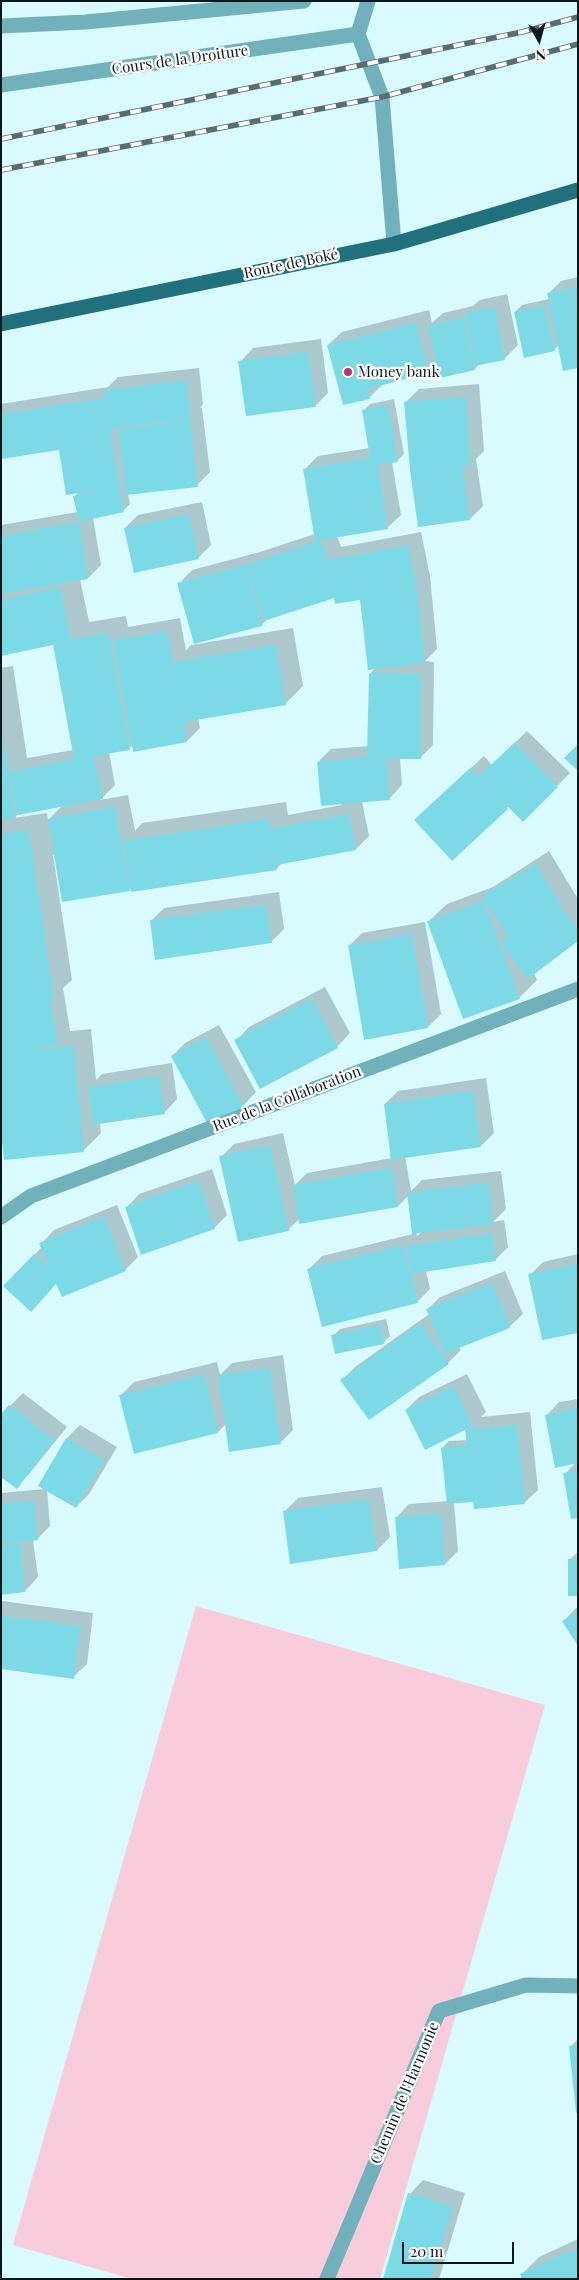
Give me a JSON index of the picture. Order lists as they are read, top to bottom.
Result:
{
  "streets": {
    "main road": ["Route de Boké"],
    "street": ["Cours de la Droiture", "Rue de la Collaboration", "Chemin de l'Harmonie"]
  },
  "places": ["Money bank"],
  "scale_bar": "20 m",
  "north": "bottom"
}
